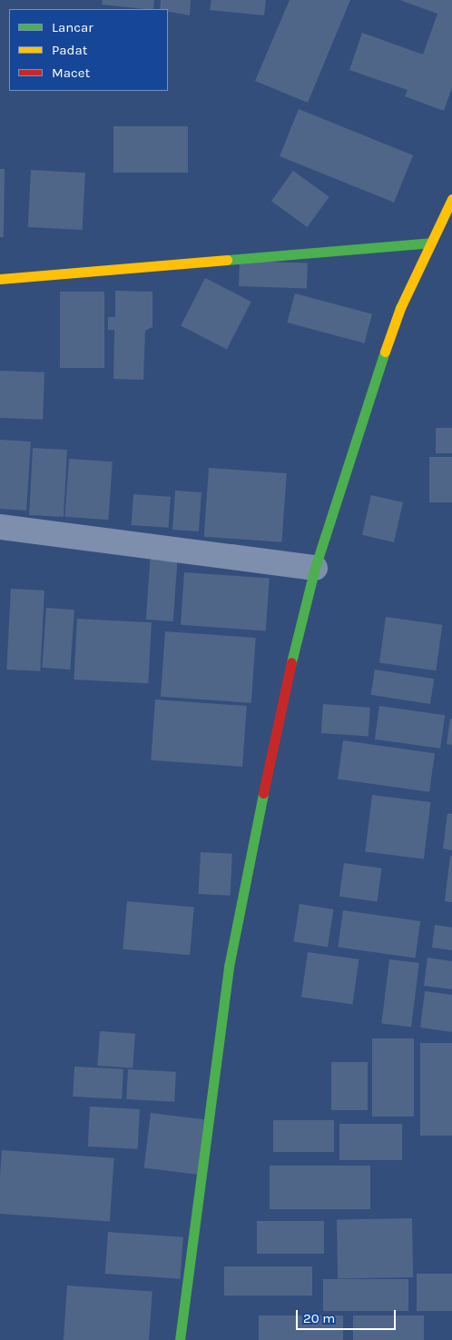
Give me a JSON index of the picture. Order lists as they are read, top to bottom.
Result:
{
  "legend": ["Lancar", "Padat", "Macet"],
  "scale_bar": "20 m"
}
